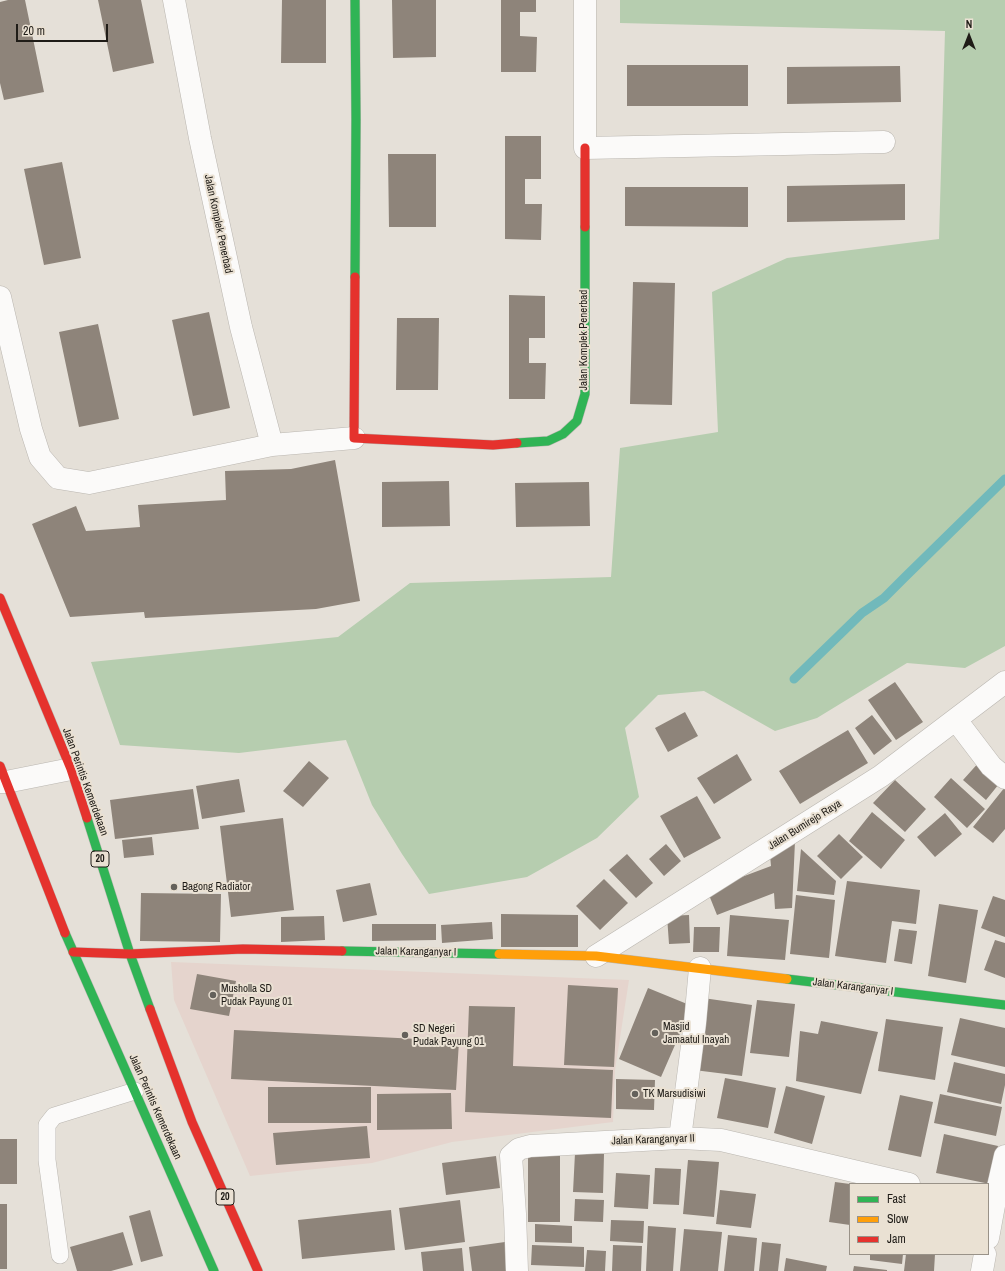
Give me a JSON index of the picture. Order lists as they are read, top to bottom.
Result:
{
  "streets": {
    "main road": [
      "Jalan Komplek Penerbad",
      "Jalan Perintis Kemerdekaan",
      "20",
      "Jalan Karanganyar I"
    ],
    "street": ["Jalan Bumirejo Raya", "Jalan Karanganyar II"]
  },
  "crossings": [
    ["Jalan Perintis Kemerdekaan", "Jalan Karanganyar I"],
    ["Jalan Bumirejo Raya", "Jalan Karanganyar I"]
  ],
  "places": [
    "Bagong Radiator",
    "Musholla SD Pudak Payung 01",
    "Masjid Jamaatul Inayah",
    "SD Negeri Pudak Payung 01",
    "TK Marsudisiwi"
  ],
  "legend": ["Fast", "Slow", "Jam"],
  "scale_bar": "20 m",
  "north": "top"
}
